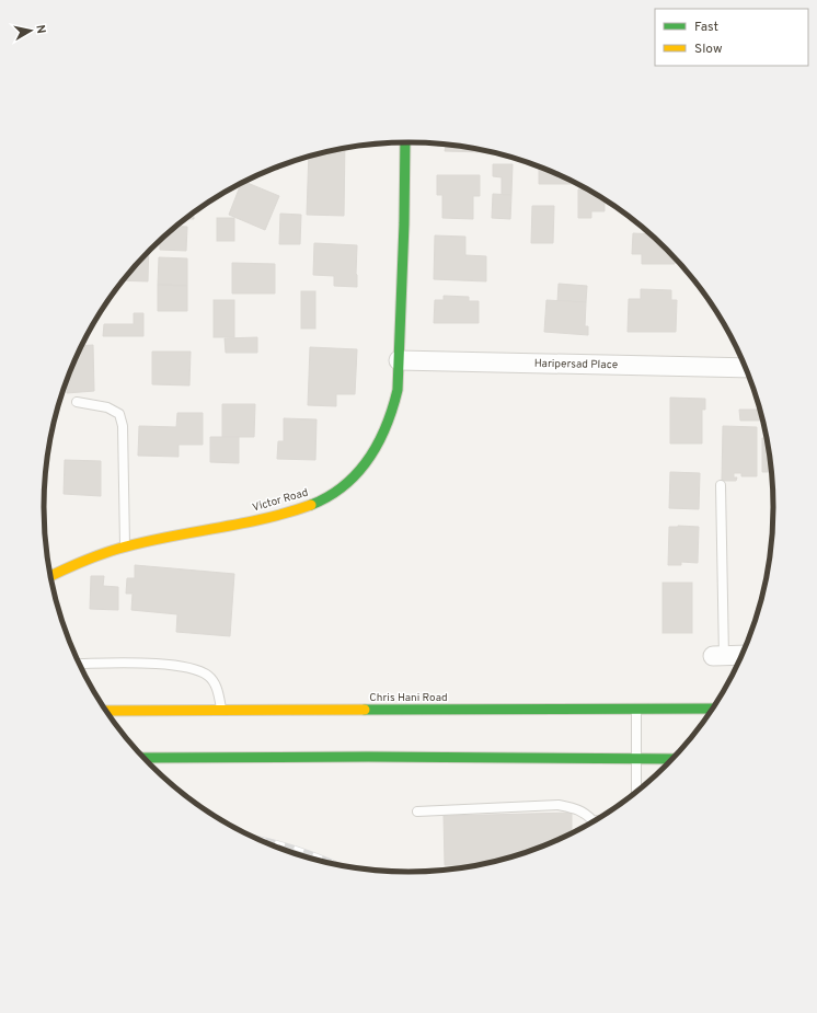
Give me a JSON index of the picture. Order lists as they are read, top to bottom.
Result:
{
  "streets": {
    "main road": ["Victor Road", "Chris Hani Road"],
    "street": ["Haripersad Place"]
  },
  "crossings": [
    ["Haripersad Place", "Victor Road"]
  ],
  "legend": ["Fast", "Slow"],
  "north": "right"
}
